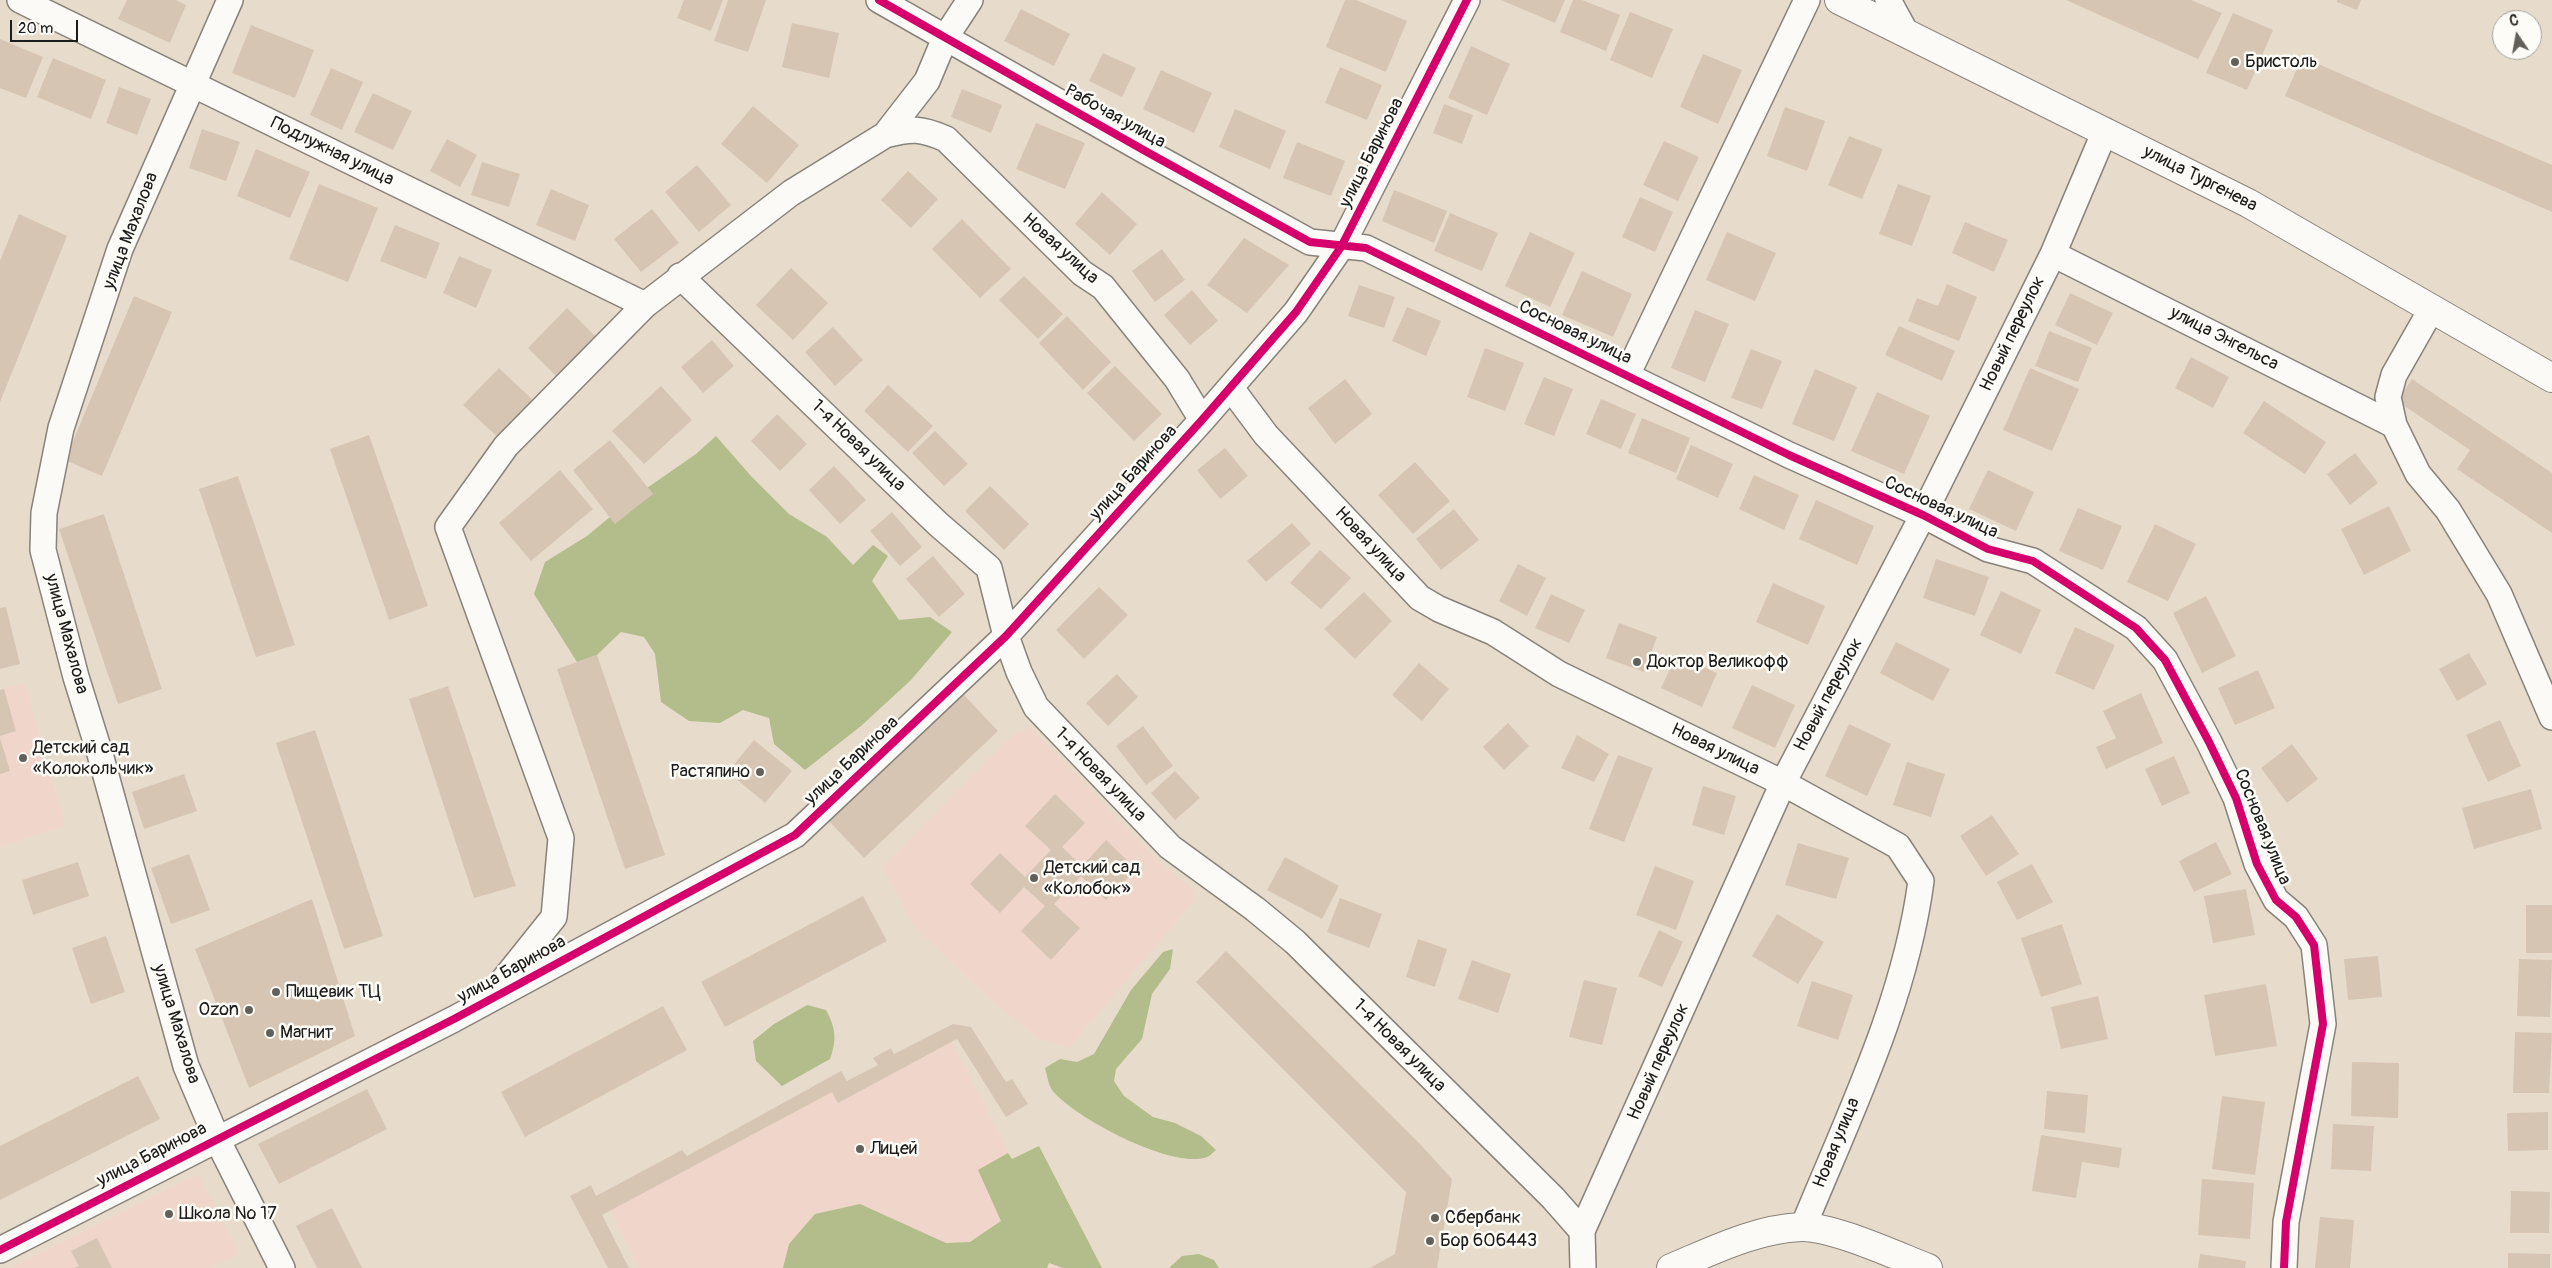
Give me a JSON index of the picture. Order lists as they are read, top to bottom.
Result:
{
  "streets": {
    "street": [
      "Рабочая улица",
      "Подлужная улица",
      "улица Баринова",
      "улица Тургенева",
      "улица Махалова",
      "Новая улица",
      "Сосновая улица",
      "Новый переулок",
      "улица Энгельса",
      "1-я Новая улица"
    ]
  },
  "crossings": [
    ["Рабочая улица", "улица Баринова"],
    ["Рабочая улица", "Сосновая улица"],
    ["Подлужная улица", "улица Махалова"],
    ["улица Баринова", "улица Махалова"],
    ["улица Баринова", "Новая улица"],
    ["улица Баринова", "Сосновая улица"],
    ["улица Баринова", "1-я Новая улица"],
    ["улица Тургенева", "Новый переулок"],
    ["Новая улица", "Новый переулок"],
    ["Сосновая улица", "Новый переулок"],
    ["Новый переулок", "улица Энгельса"],
    ["Новый переулок", "1-я Новая улица"]
  ],
  "places": [
    "Бристоль",
    "Доктор Великофф",
    "Детский сад «Колокольчик»",
    "Растяпино",
    "Детский сад «Колобок»",
    "Пищевик ТЦ",
    "Ozon",
    "Магнит",
    "Лицей",
    "Школа № 17",
    "Сбербанк",
    "Бор 606443"
  ],
  "scale_bar": "20 m",
  "north": "top"
}
